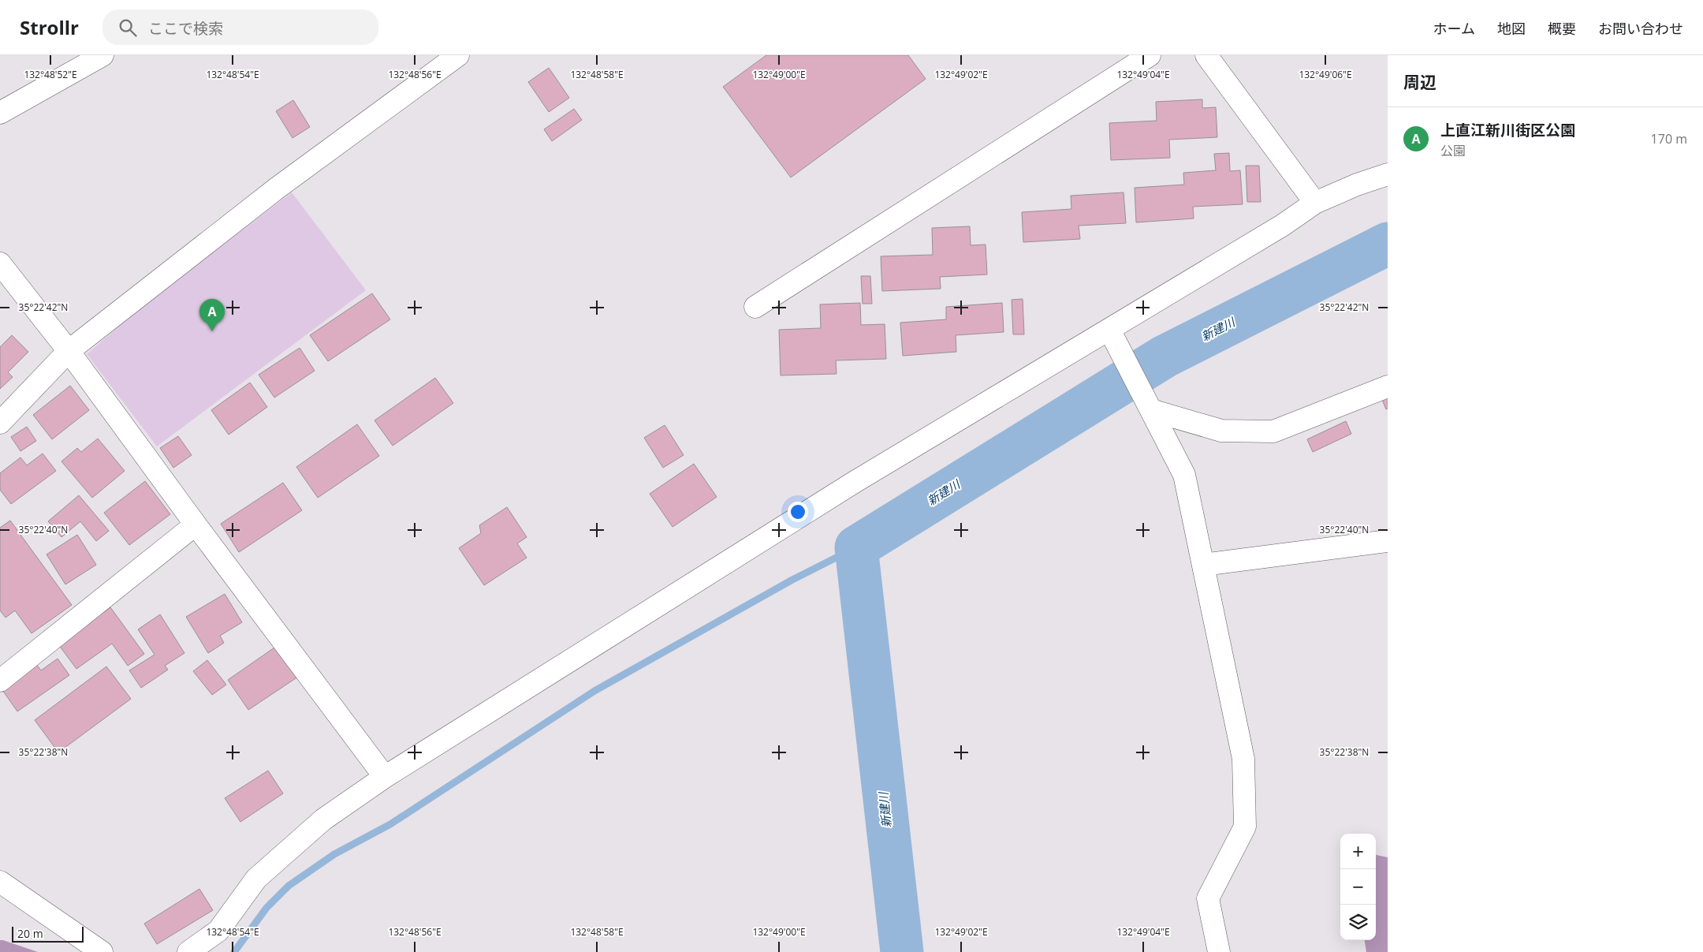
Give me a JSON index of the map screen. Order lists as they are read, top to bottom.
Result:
{
  "water": ["新建川"],
  "scale_bar": "20 m",
  "page": {
    "header": "Strollr",
    "search": "ここで検索",
    "nav": [
      "ホーム",
      "地図",
      "概要",
      "お問い合わせ"
    ],
    "heading": "周辺",
    "list": [
      {
        "mark": "A",
        "name": "上直江新川街区公園",
        "note": "公園",
        "value": "170 m"
      }
    ],
    "pins": "A",
    "map_buttons": ["+", "−"],
    "scale": "20 m"
  },
  "coordinates": [
    "132°48'52\"E",
    "132°48'54\"E",
    "132°48'56\"E",
    "132°48'58\"E",
    "132°49'00\"E",
    "132°49'02\"E",
    "132°49'04\"E",
    "132°49'06\"E",
    "35°22'42\"N",
    "35°22'40\"N",
    "35°22'38\"N"
  ]
}
